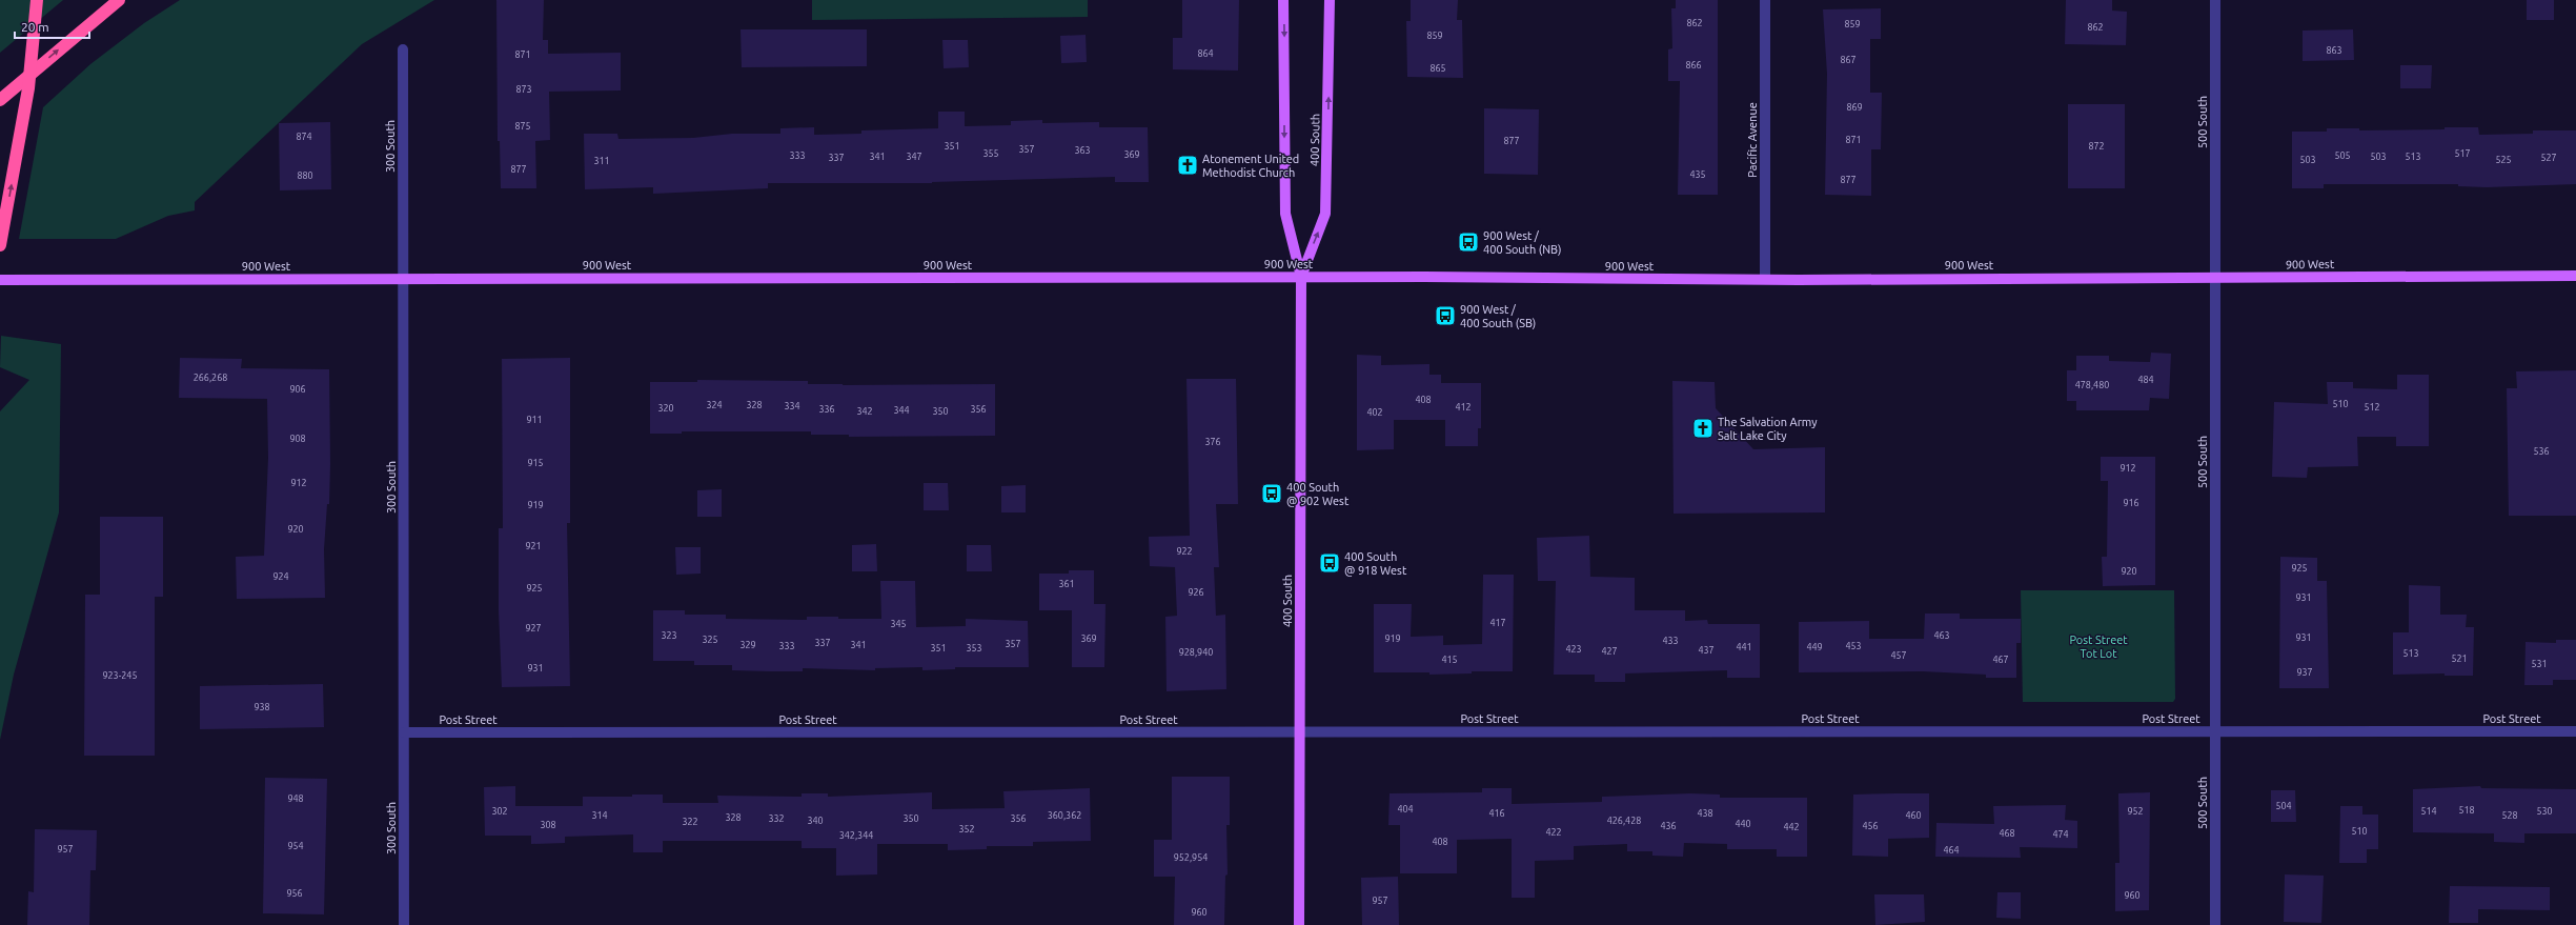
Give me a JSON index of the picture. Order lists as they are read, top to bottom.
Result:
{
  "streets": {
    "main road": ["400 South", "900 West"],
    "street": [
      "500 South",
      "Pacific Avenue",
      "300 South",
      "Post Street"
    ]
  },
  "crossings": [
    ["500 South", "900 West"],
    ["500 South", "Post Street"],
    ["400 South", "900 West"],
    ["400 South", "Post Street"],
    ["Pacific Avenue", "900 West"],
    ["300 South", "900 West"],
    ["300 South", "Post Street"]
  ],
  "parks": ["Post Street Tot Lot"],
  "places": {
    "church": ["Atonement United Methodist Church", "The Salvation Army Salt Lake City"],
    "bus stop": [
      "900 West / 400 South (NB)",
      "900 West / 400 South (SB)",
      "400 South @ 902 West",
      "400 South @ 918 West"
    ]
  },
  "house_numbers": [
    "862",
    "859",
    "862",
    "859",
    "863",
    "864",
    "871",
    "867",
    "866",
    "865",
    "873",
    "869",
    "875",
    "874",
    "871",
    "877",
    "351",
    "872",
    "357",
    "363",
    "355",
    "517",
    "369",
    "333",
    "505",
    "341",
    "347",
    "503",
    "513",
    "337",
    "527",
    "503",
    "525",
    "311",
    "877",
    "435",
    "880",
    "877",
    "266,268",
    "484",
    "478,480",
    "906",
    "408",
    "510",
    "324",
    "328",
    "334",
    "412",
    "512",
    "320",
    "336",
    "356",
    "344",
    "342",
    "350",
    "402",
    "911",
    "908",
    "376",
    "536",
    "915",
    "912",
    "912",
    "916",
    "919",
    "920",
    "921",
    "922",
    "925",
    "920",
    "924",
    "361",
    "925",
    "926",
    "931",
    "417",
    "345",
    "927",
    "323",
    "463",
    "931",
    "369",
    "919",
    "325",
    "433",
    "337",
    "357",
    "329",
    "341",
    "333",
    "453",
    "441",
    "449",
    "351",
    "353",
    "423",
    "437",
    "427",
    "928,940",
    "513",
    "457",
    "521",
    "415",
    "467",
    "531",
    "931",
    "937",
    "923-245",
    "938",
    "948",
    "504",
    "404",
    "518",
    "302",
    "952",
    "514",
    "530",
    "416",
    "438",
    "314",
    "360,362",
    "460",
    "528",
    "328",
    "332",
    "350",
    "356",
    "340",
    "426,428",
    "322",
    "440",
    "308",
    "436",
    "456",
    "442",
    "352",
    "510",
    "422",
    "468",
    "474",
    "342,344",
    "408",
    "954",
    "957",
    "464",
    "952,954",
    "956",
    "960",
    "957",
    "960"
  ],
  "scale_bar": "20 m"
}
